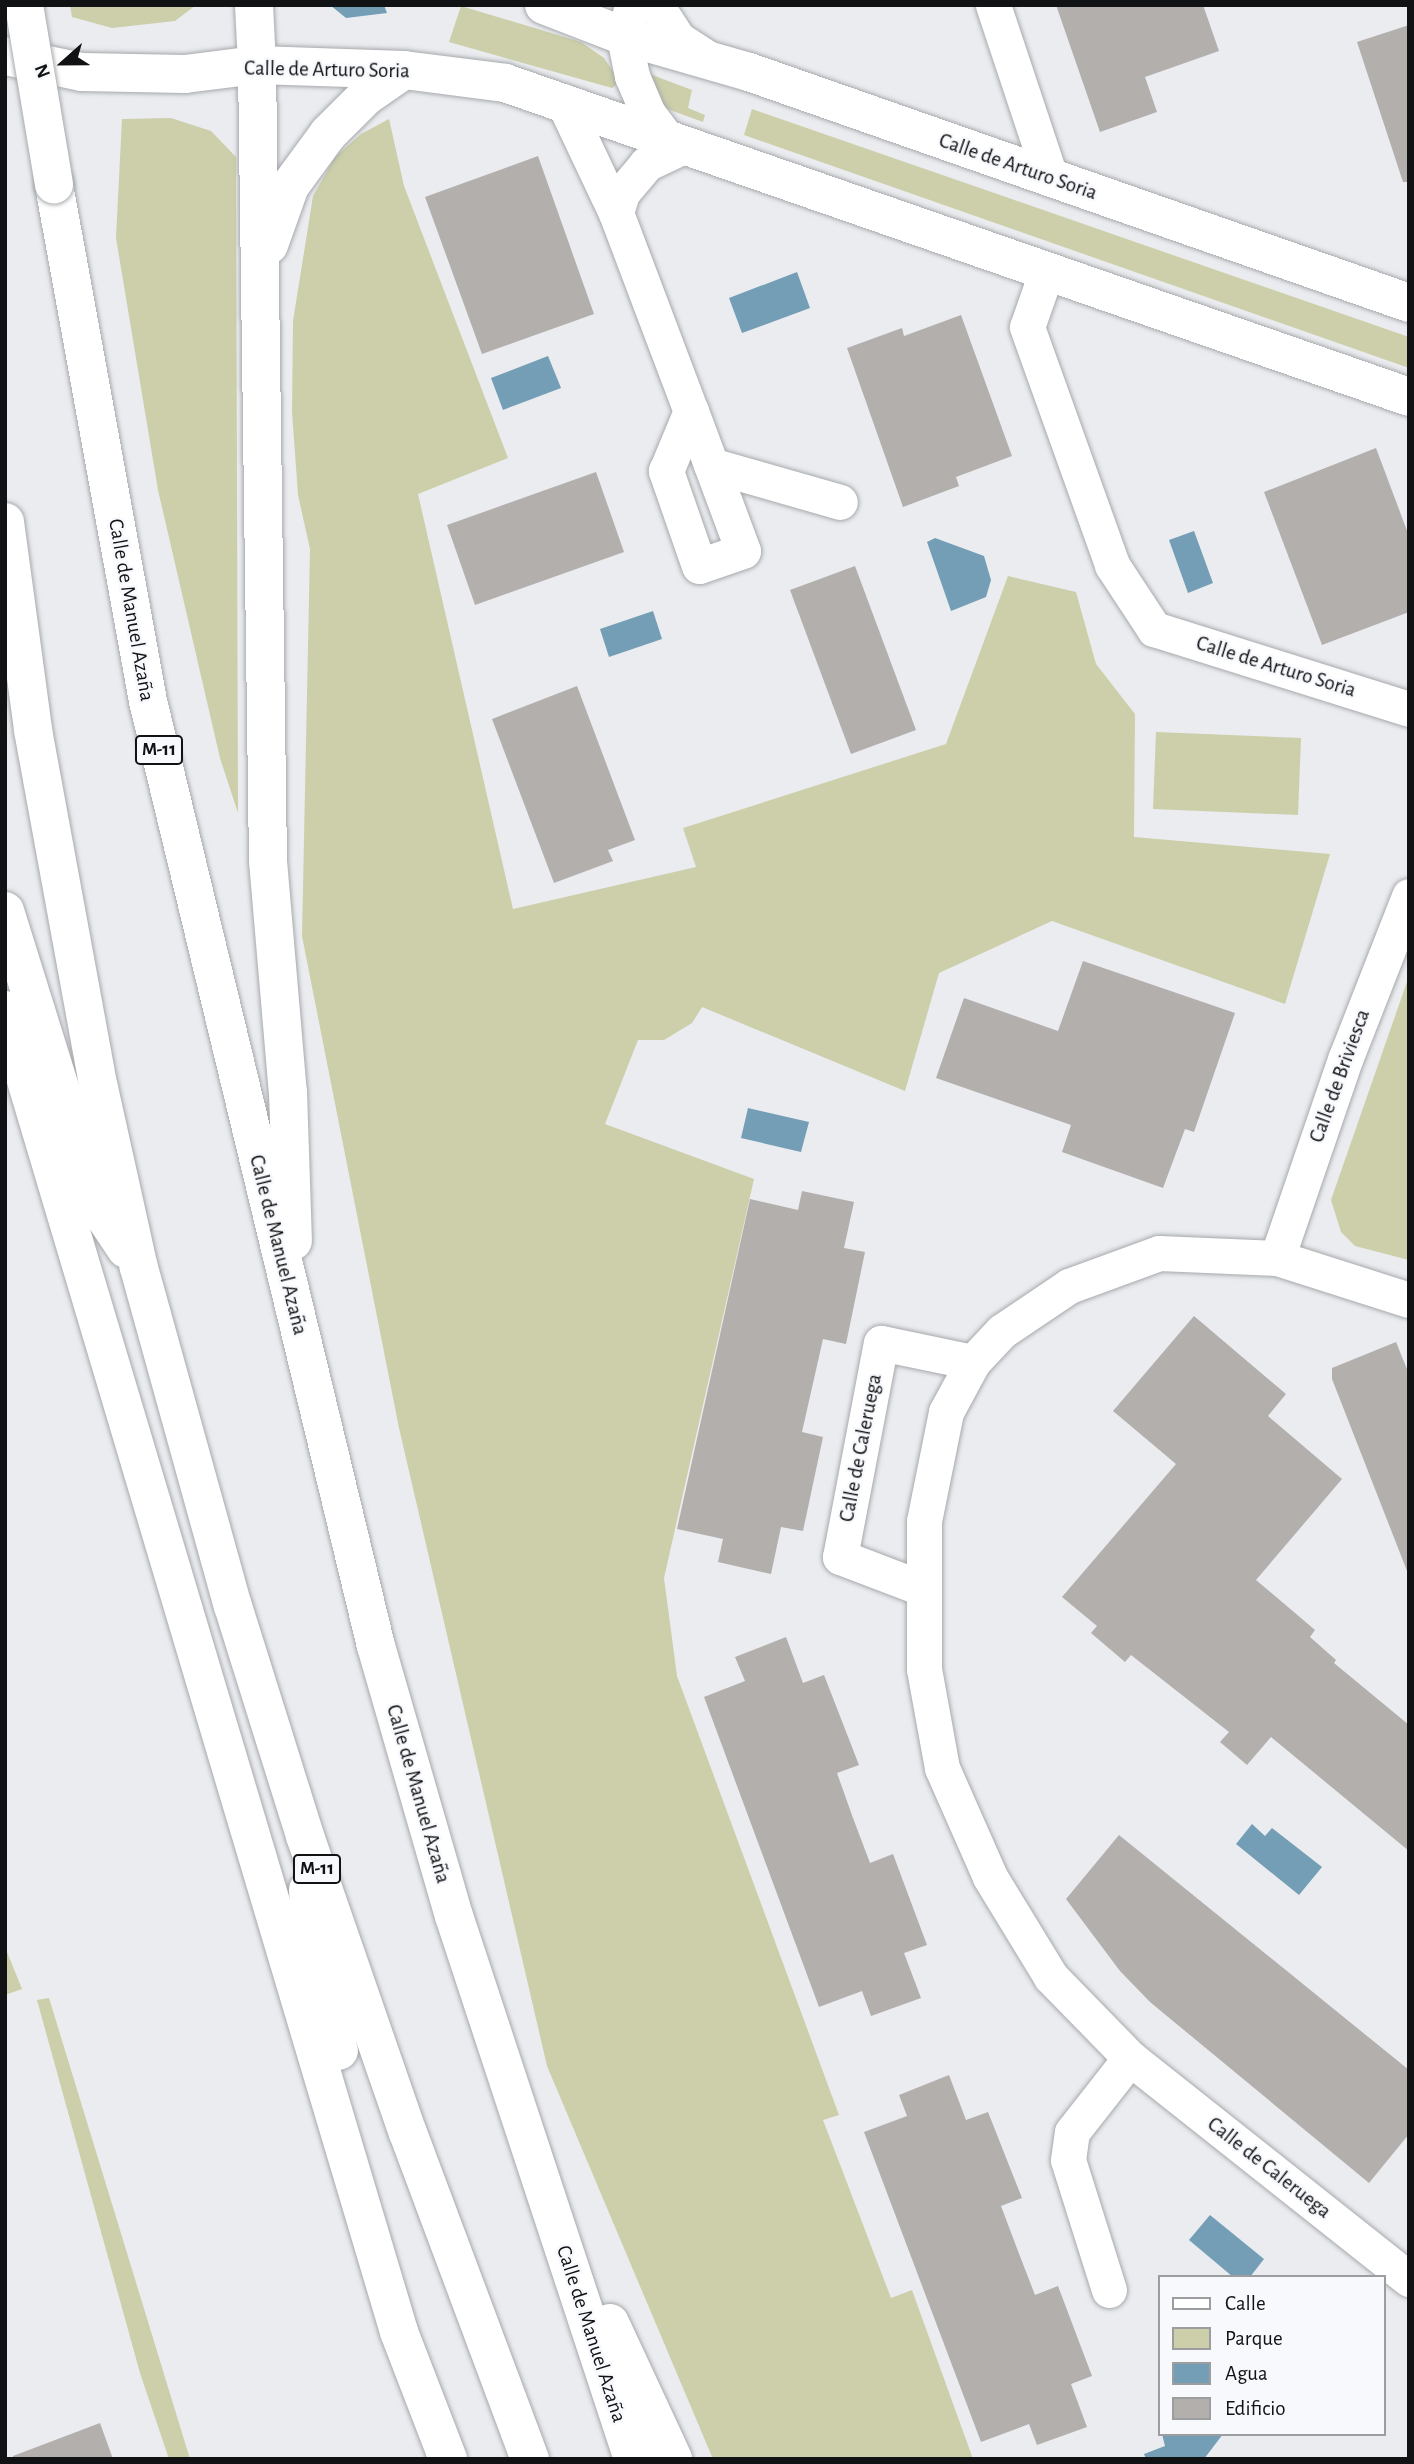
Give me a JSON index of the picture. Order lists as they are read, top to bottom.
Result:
{
  "streets": {
    "main road": ["Calle de Arturo Soria", "Calle de Manuel Azaña", "M-11"],
    "street": ["Calle de Briviesca", "Calle de Caleruega"]
  },
  "crossings": [
    ["Calle de Briviesca", "Calle de Caleruega"]
  ],
  "legend": [
    "Calle",
    "Parque",
    "Agua",
    "Edificio"
  ],
  "north": "left"
}
